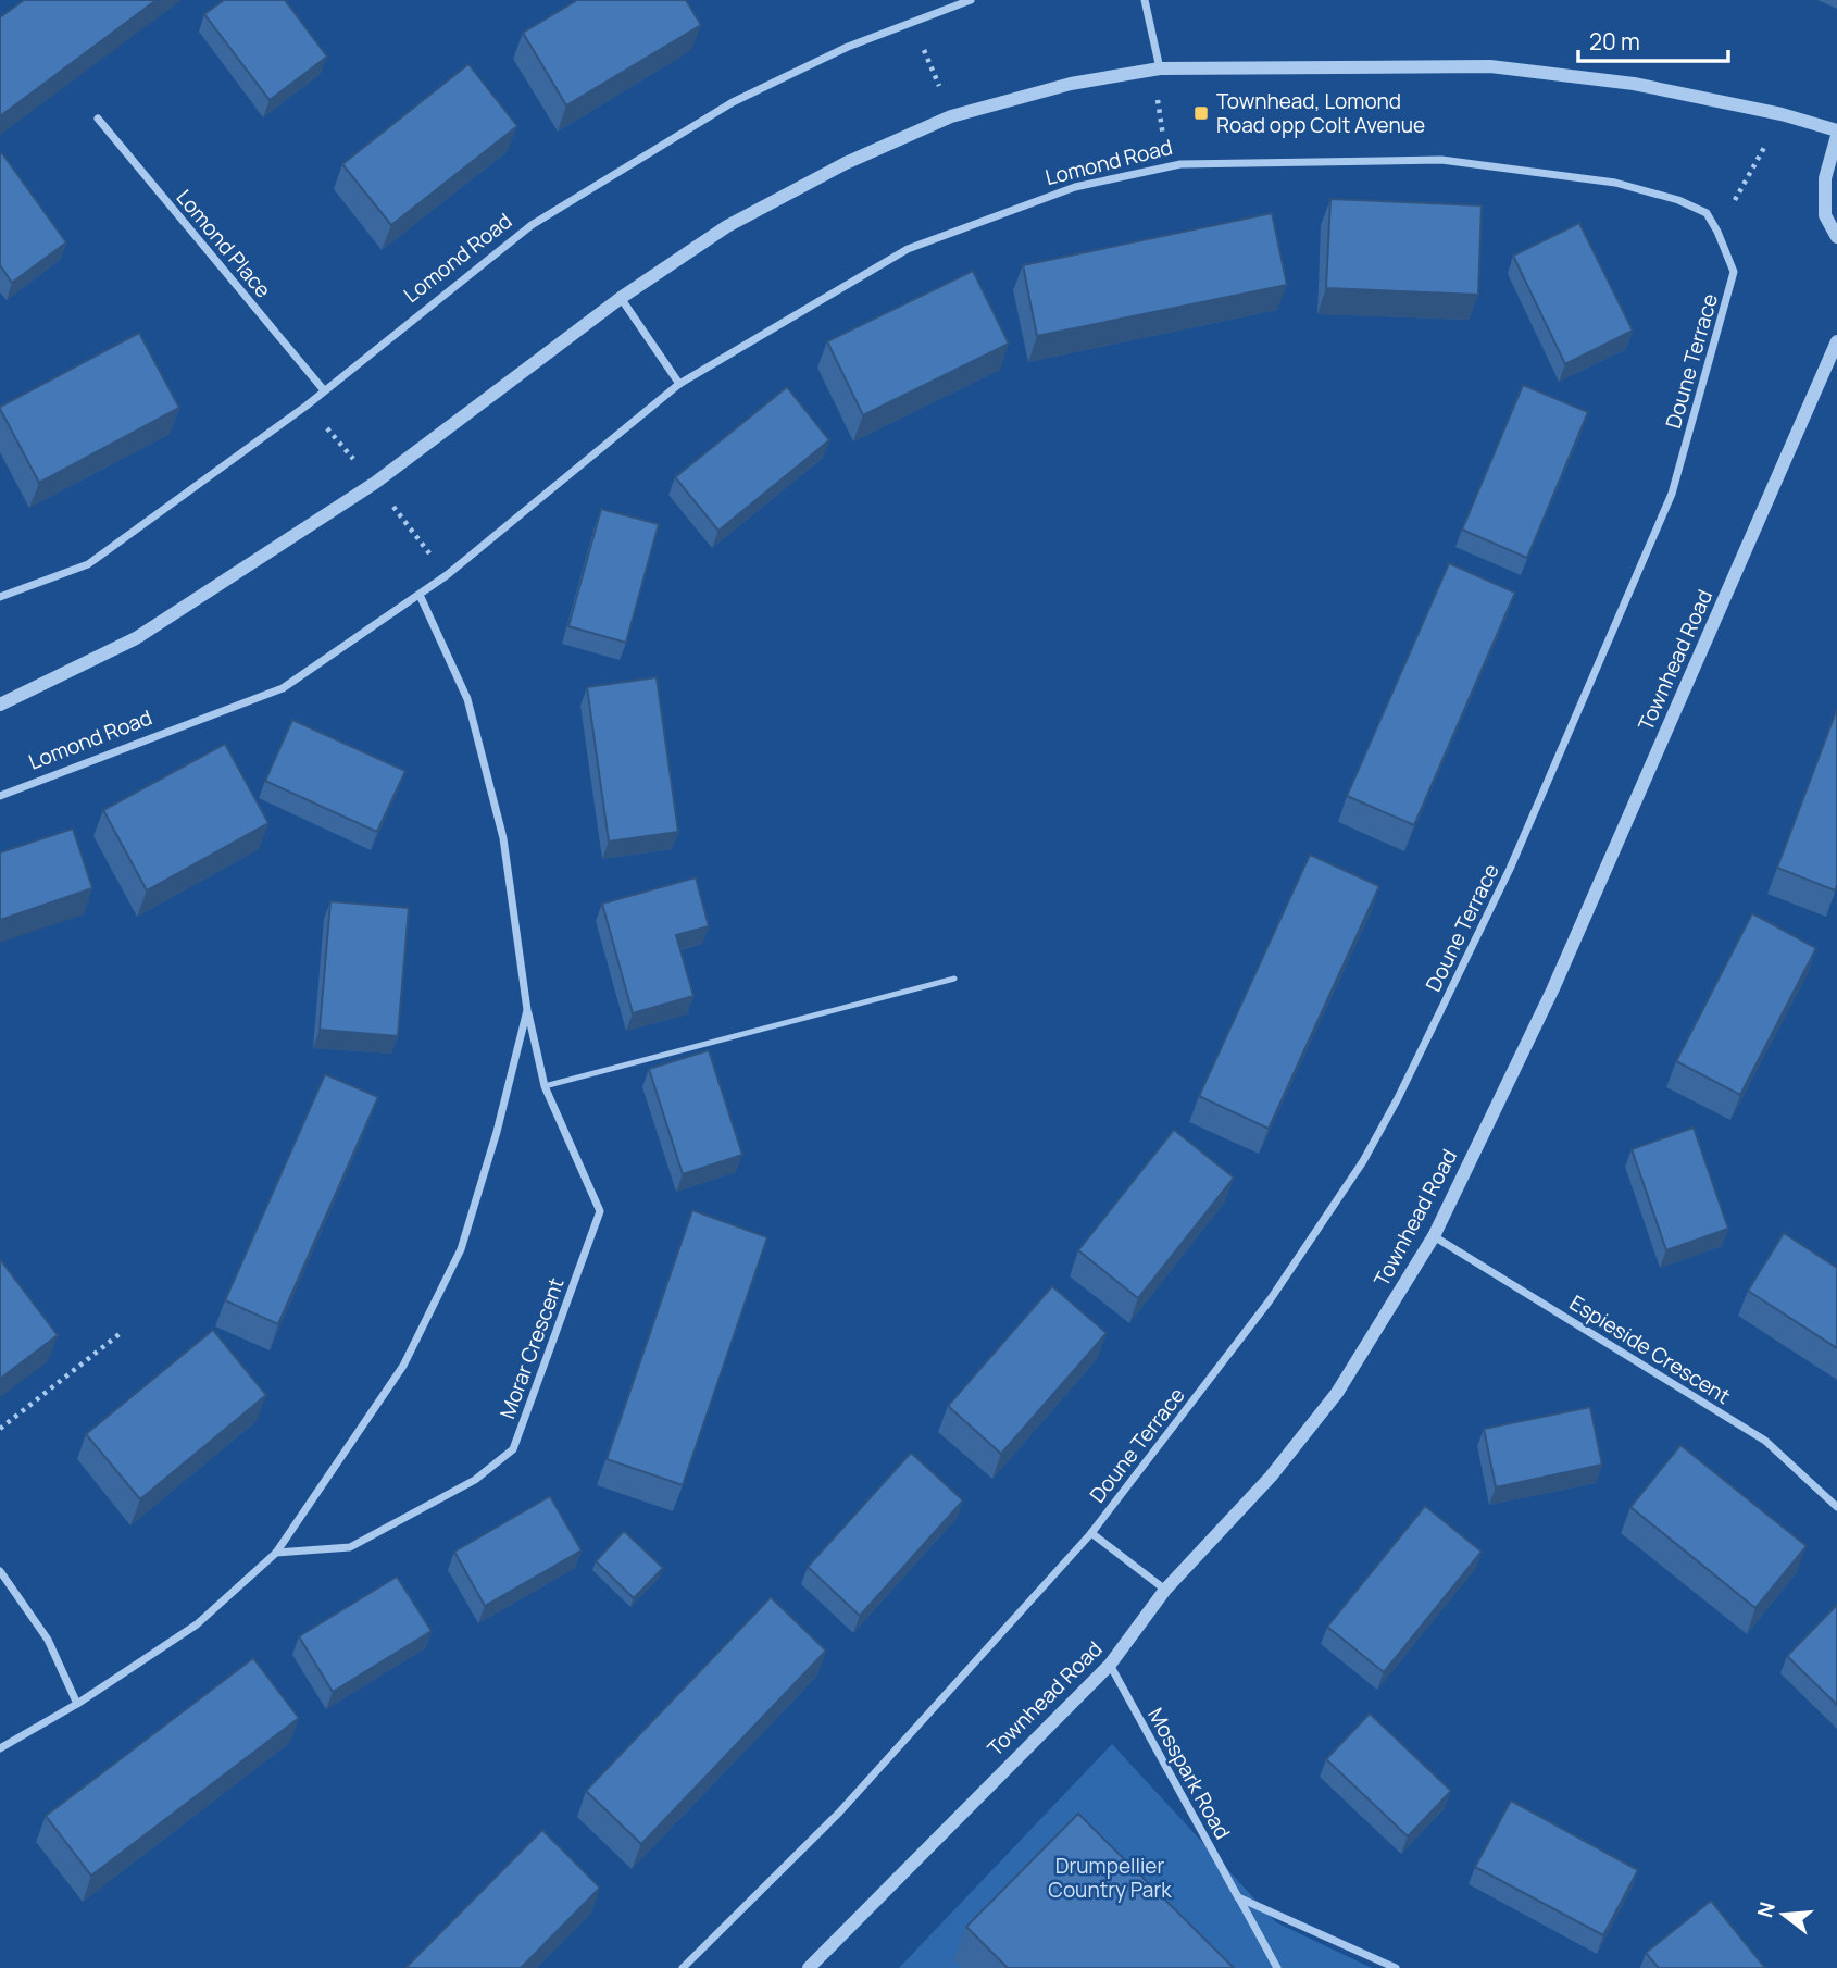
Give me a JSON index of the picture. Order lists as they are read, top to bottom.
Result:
{
  "streets": {
    "street": [
      "Lomond Road",
      "Lomond Place",
      "Doune Terrace",
      "Townhead Road",
      "Morar Crescent",
      "Espieside Crescent",
      "Mosspark Road"
    ]
  },
  "crossings": [
    ["Lomond Road", "Lomond Place"],
    ["Lomond Road", "Doune Terrace"],
    ["Lomond Road", "Morar Crescent"],
    ["Doune Terrace", "Townhead Road"],
    ["Townhead Road", "Espieside Crescent"],
    ["Townhead Road", "Mosspark Road"]
  ],
  "parks": ["Drumpellier Country Park"],
  "places": {
    "transit": ["Townhead, Lomond Road opp Colt Avenue"]
  },
  "scale_bar": "20 m",
  "north": "left"
}
